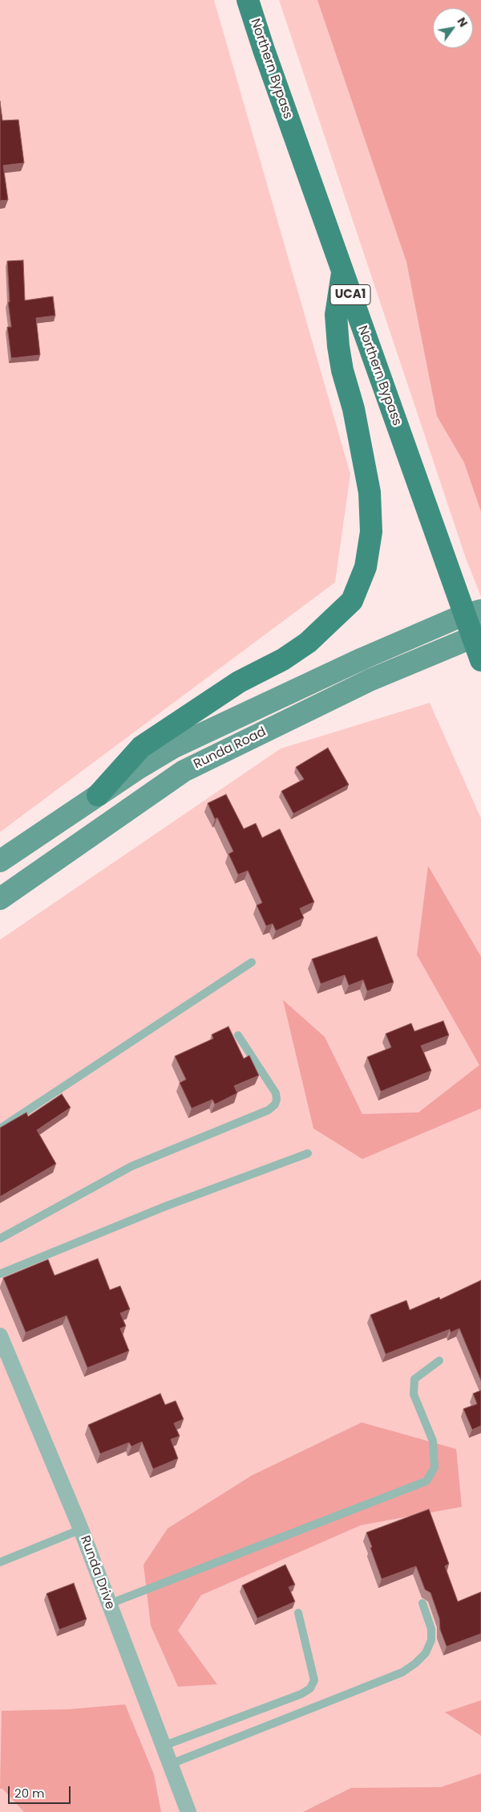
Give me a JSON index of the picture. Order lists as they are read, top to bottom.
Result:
{
  "streets": {
    "main road": ["Northern Bypass", "UCA1"],
    "street": ["Runda Road", "Runda Drive"]
  },
  "scale_bar": "20 m",
  "north": "top right"
}
